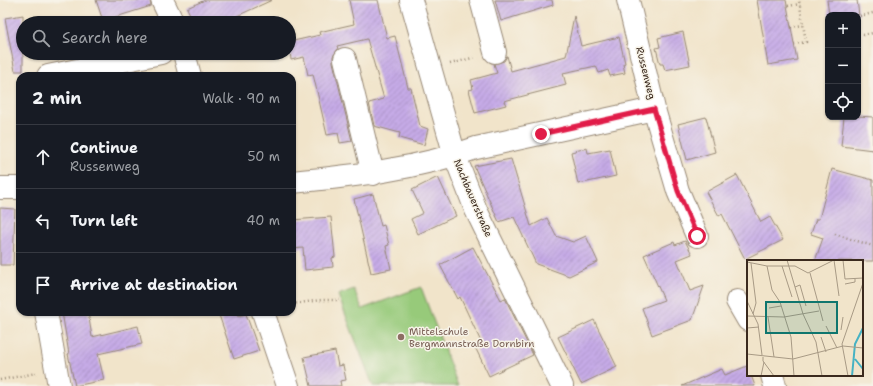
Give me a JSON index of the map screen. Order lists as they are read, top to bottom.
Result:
{
  "streets": {
    "street": ["Russenweg", "Nachbauerstraße"]
  },
  "places": ["Mittelschule Bergmannstraße Dornbirn"],
  "page": {
    "map_buttons": ["+", "−"],
    "search": "Search here",
    "heading": ["2 min", "Walk · 90 m"],
    "list": [
      ["Continue", "Russenweg", "50 m"],
      ["Turn left", "40 m"],
      "Arrive at destination"
    ]
  }
}
